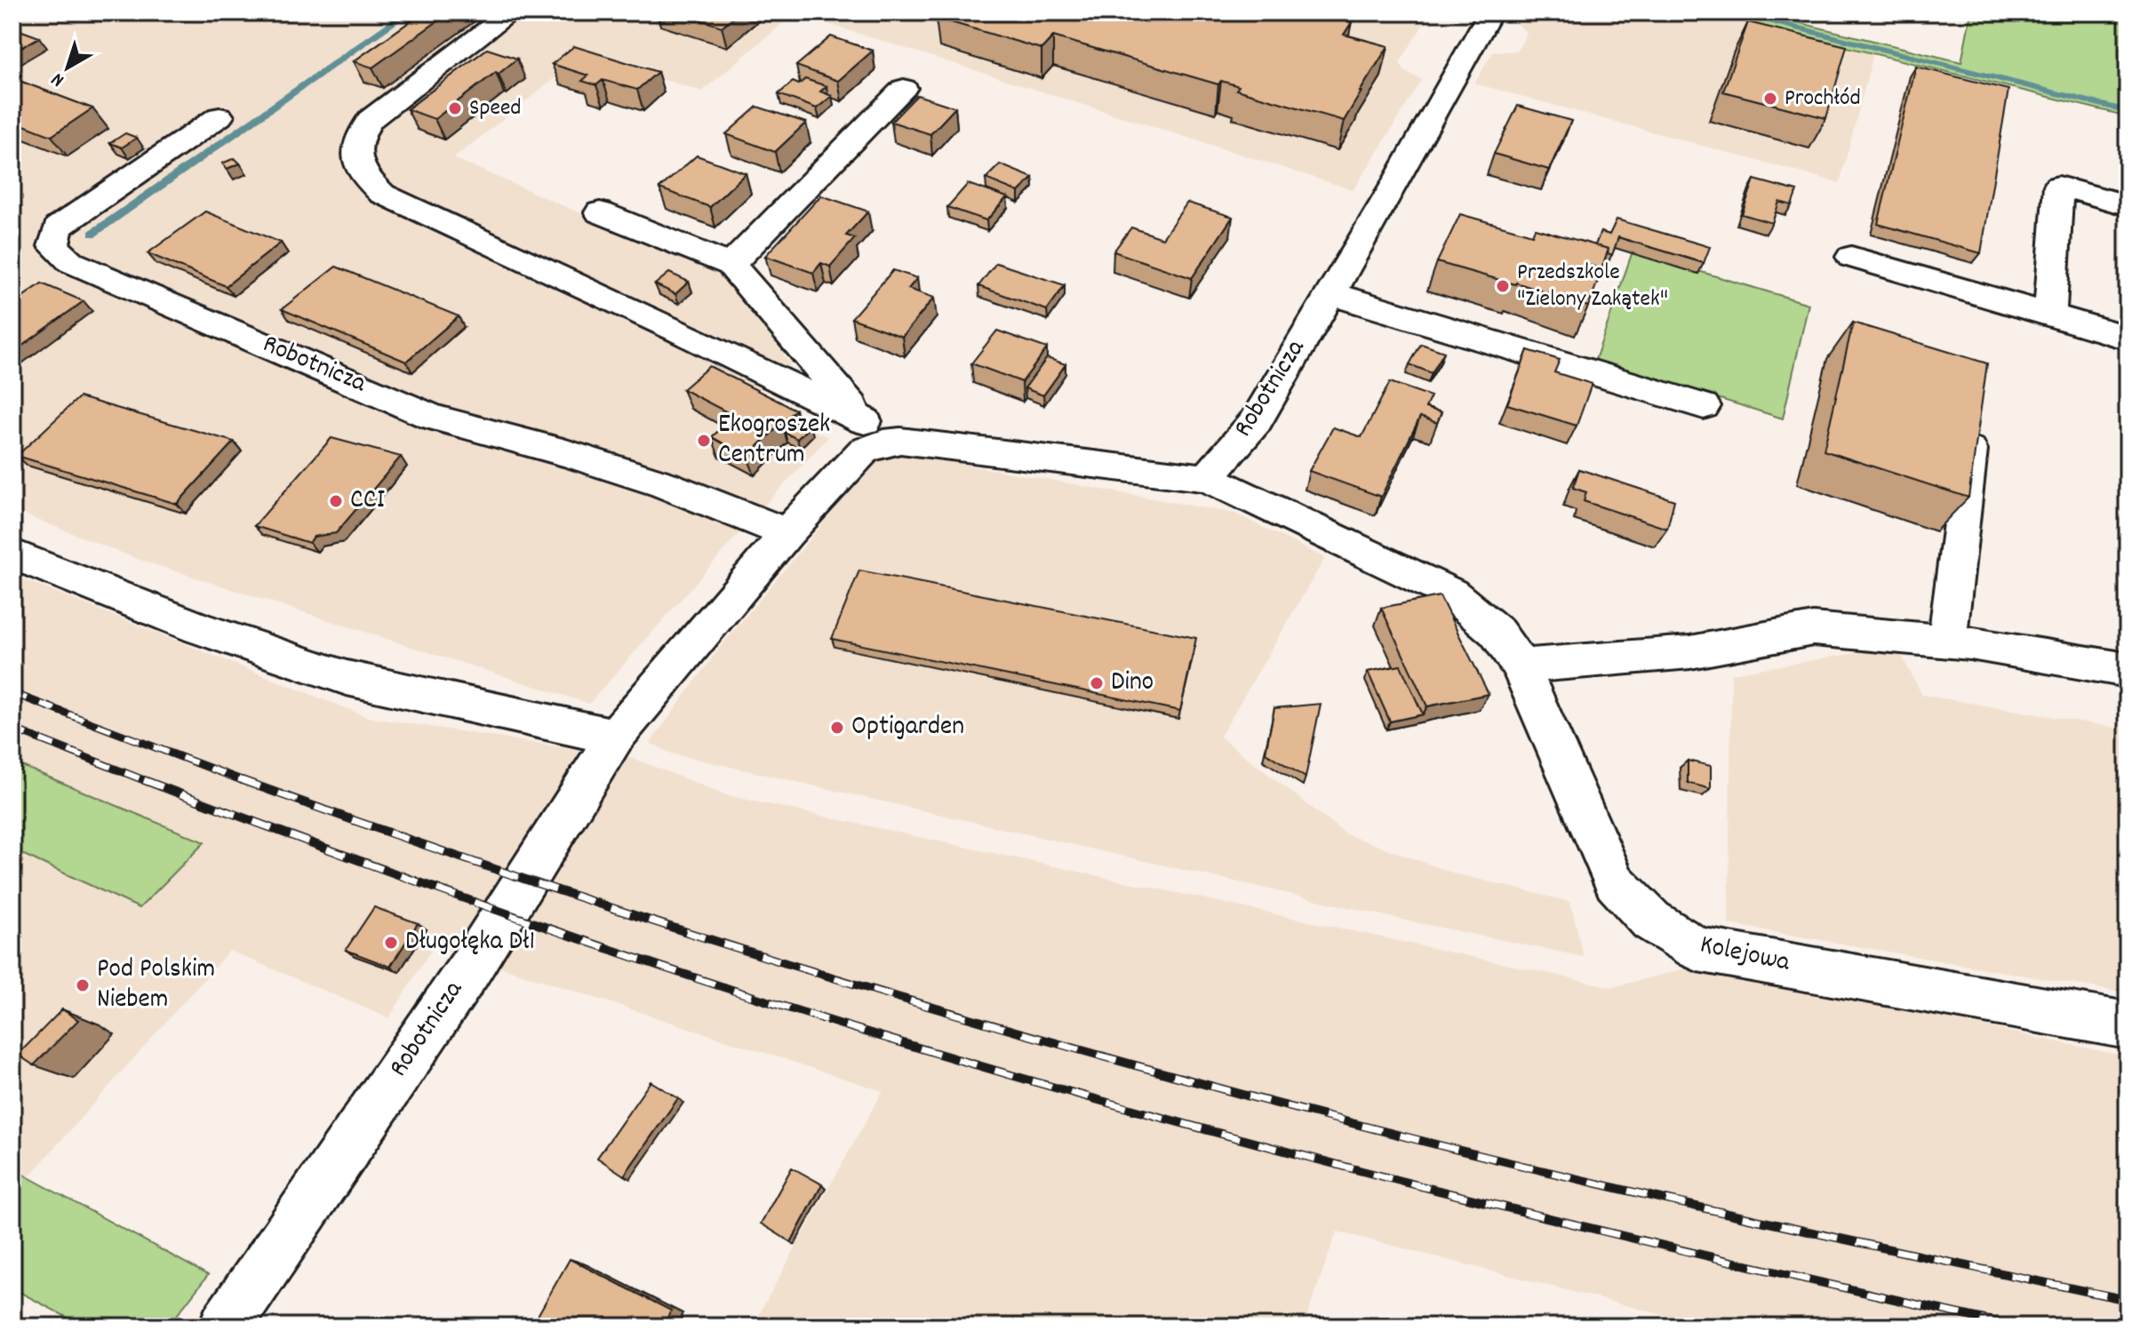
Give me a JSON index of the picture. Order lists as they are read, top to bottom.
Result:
{
  "streets": {
    "street": ["Robotnicza", "Kolejowa"]
  },
  "crossings": [
    ["Robotnicza", "Kolejowa"]
  ],
  "places": [
    "Prochłód",
    "Speed",
    "Przedszkole \"Zielony Zakątek\"",
    "Ekogroszek Centrum",
    "CCI",
    "Dino",
    "Optigarden",
    "Długołęka Dł1",
    "Pod Polskim Niebem"
  ],
  "north": "bottom left"
}
